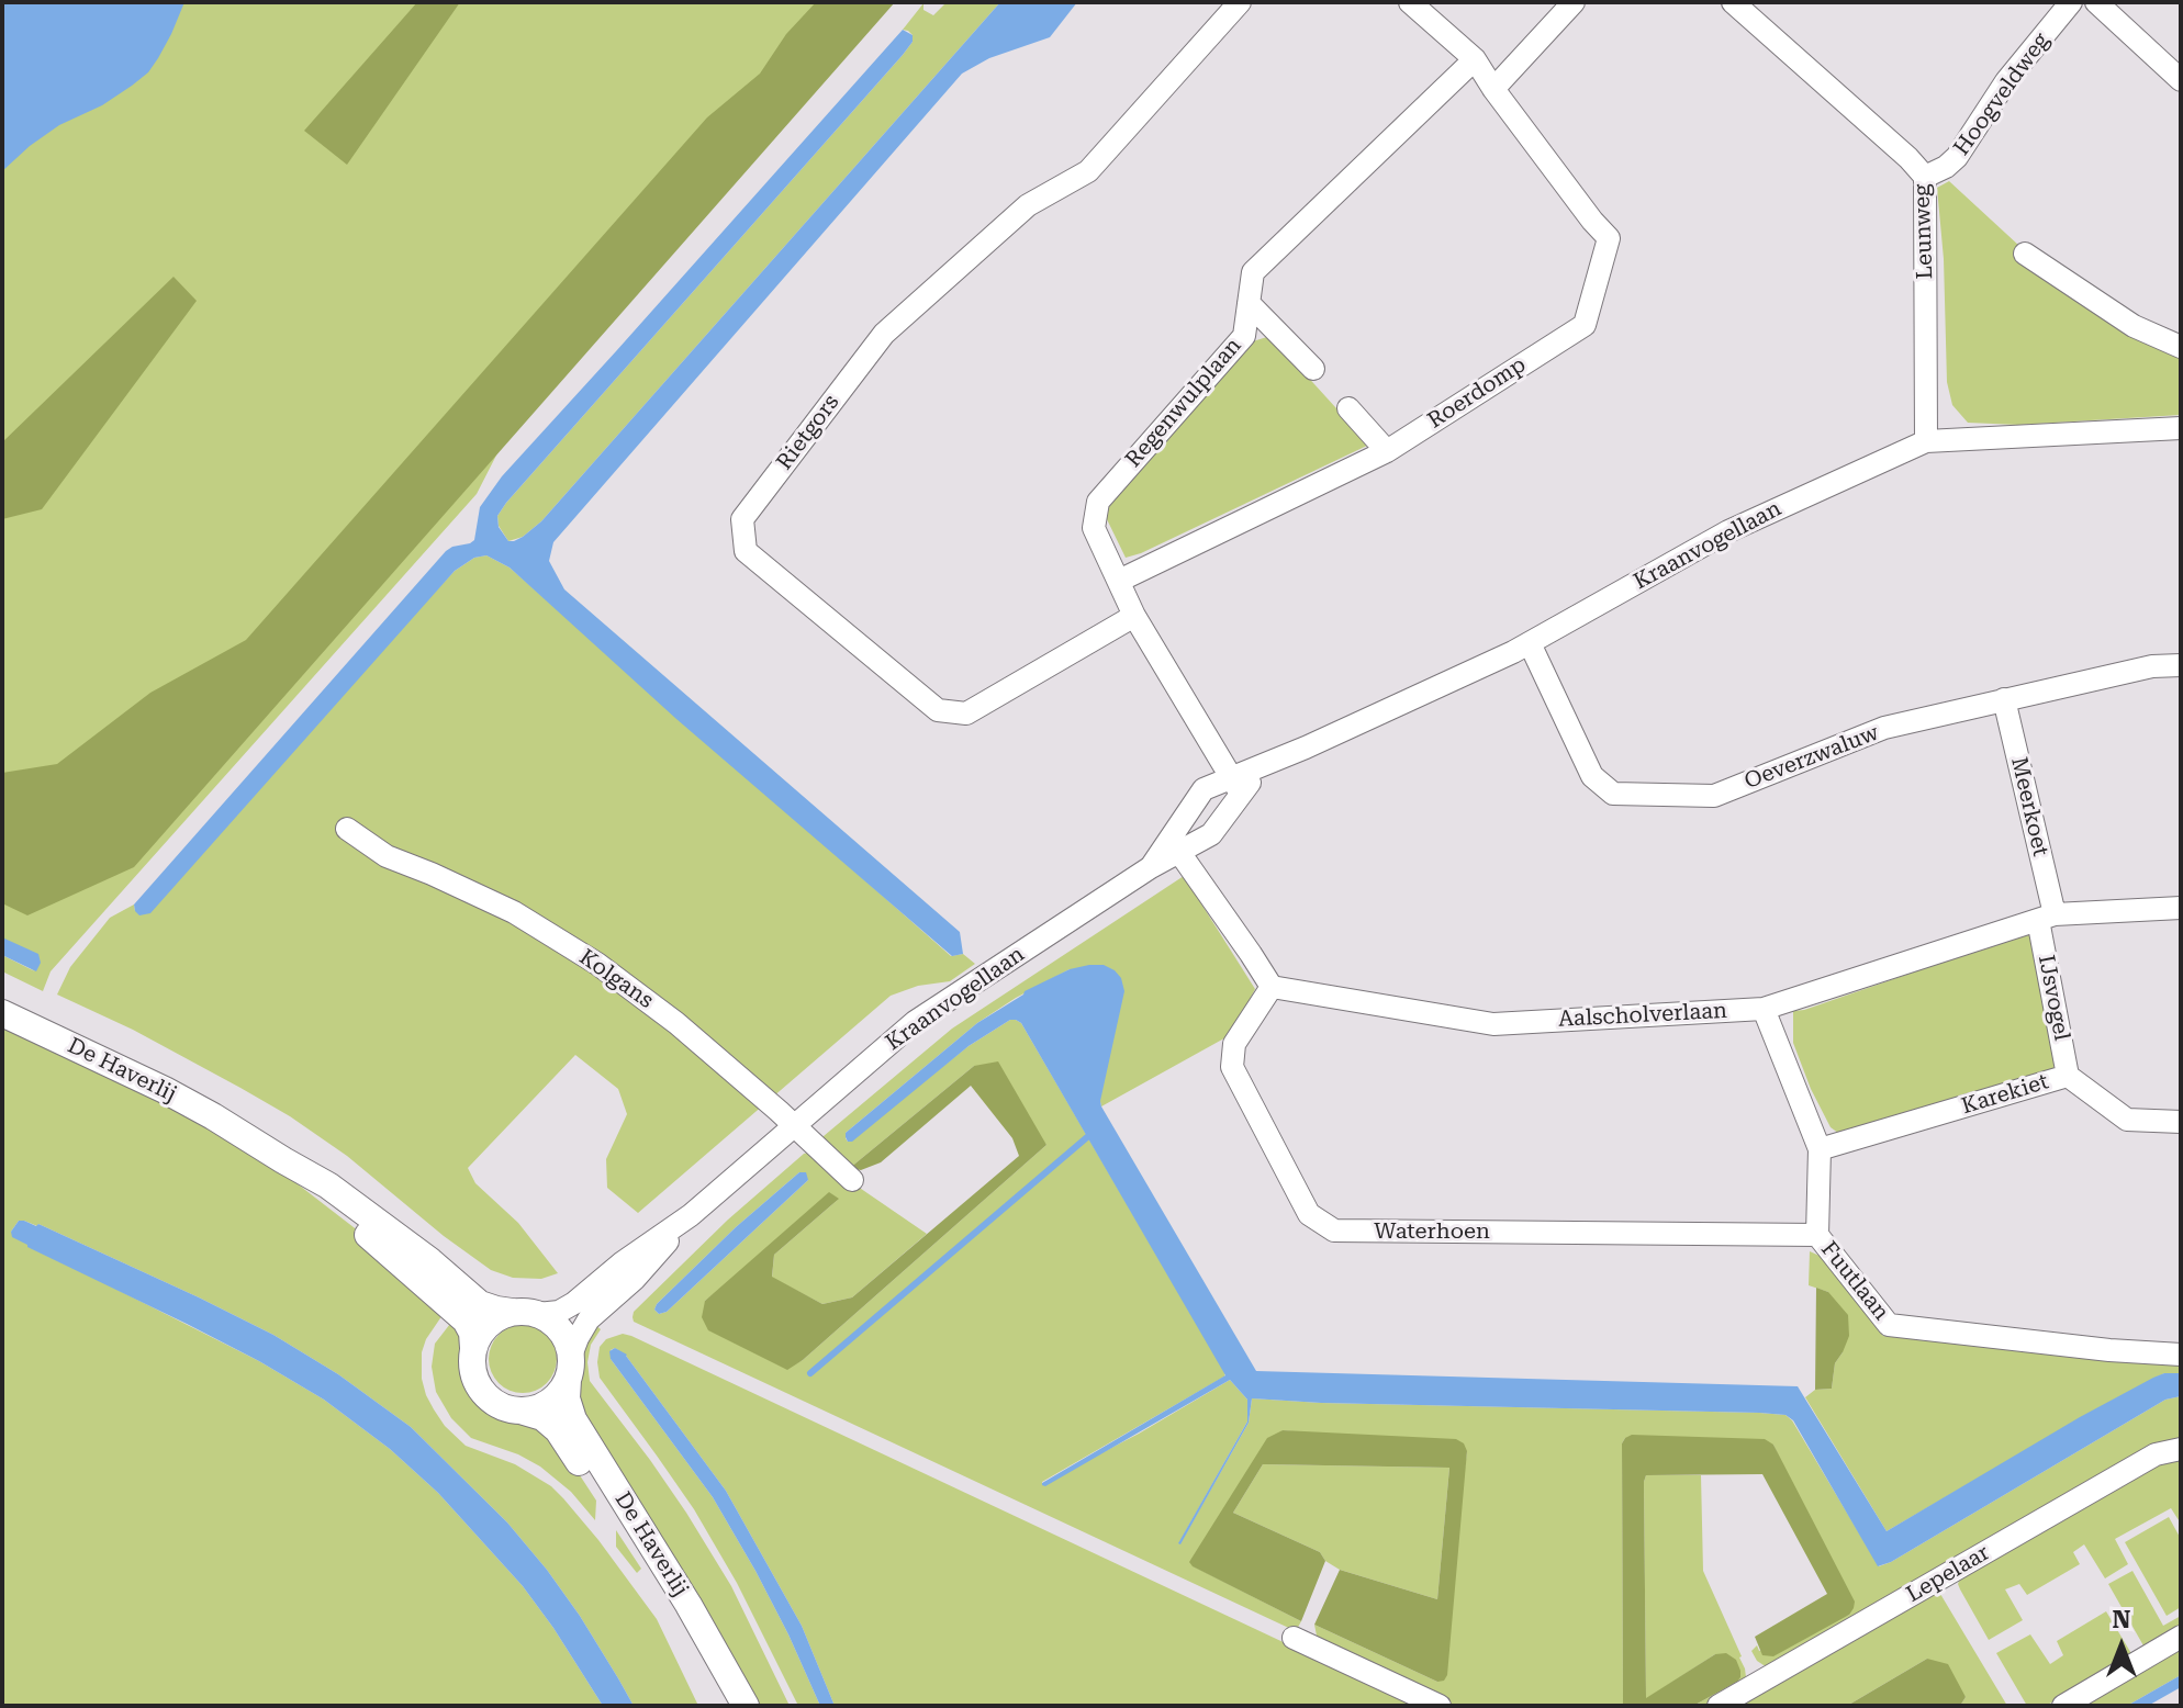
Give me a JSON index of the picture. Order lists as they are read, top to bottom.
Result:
{
  "streets": {
    "street": [
      "Hoogveldweg",
      "Leunweg",
      "Roerdomp",
      "Regenwulplaan",
      "Rietgors",
      "Kraanvogellaan",
      "Oeverzwaluw",
      "Meerkoet",
      "Kolgans",
      "IJsvogel",
      "Aalscholverlaan",
      "De Haverlij",
      "Karekiet",
      "Waterhoen",
      "Fuutlaan",
      "Lepelaar"
    ]
  },
  "crossings": [
    ["Hoogveldweg", "Leunweg"],
    ["Leunweg", "Kraanvogellaan"],
    ["Roerdomp", "Regenwulplaan"],
    ["Regenwulplaan", "Rietgors"],
    ["Regenwulplaan", "Kraanvogellaan"],
    ["Kraanvogellaan", "Oeverzwaluw"],
    ["Kraanvogellaan", "Kolgans"],
    ["Kraanvogellaan", "De Haverlij"],
    ["Oeverzwaluw", "Meerkoet"],
    ["Meerkoet", "IJsvogel"],
    ["Meerkoet", "Aalscholverlaan"],
    ["IJsvogel", "Aalscholverlaan"],
    ["IJsvogel", "Karekiet"],
    ["Aalscholverlaan", "Waterhoen"],
    ["Aalscholverlaan", "Fuutlaan"],
    ["Karekiet", "Fuutlaan"],
    ["Waterhoen", "Fuutlaan"]
  ],
  "north": "top"
}
